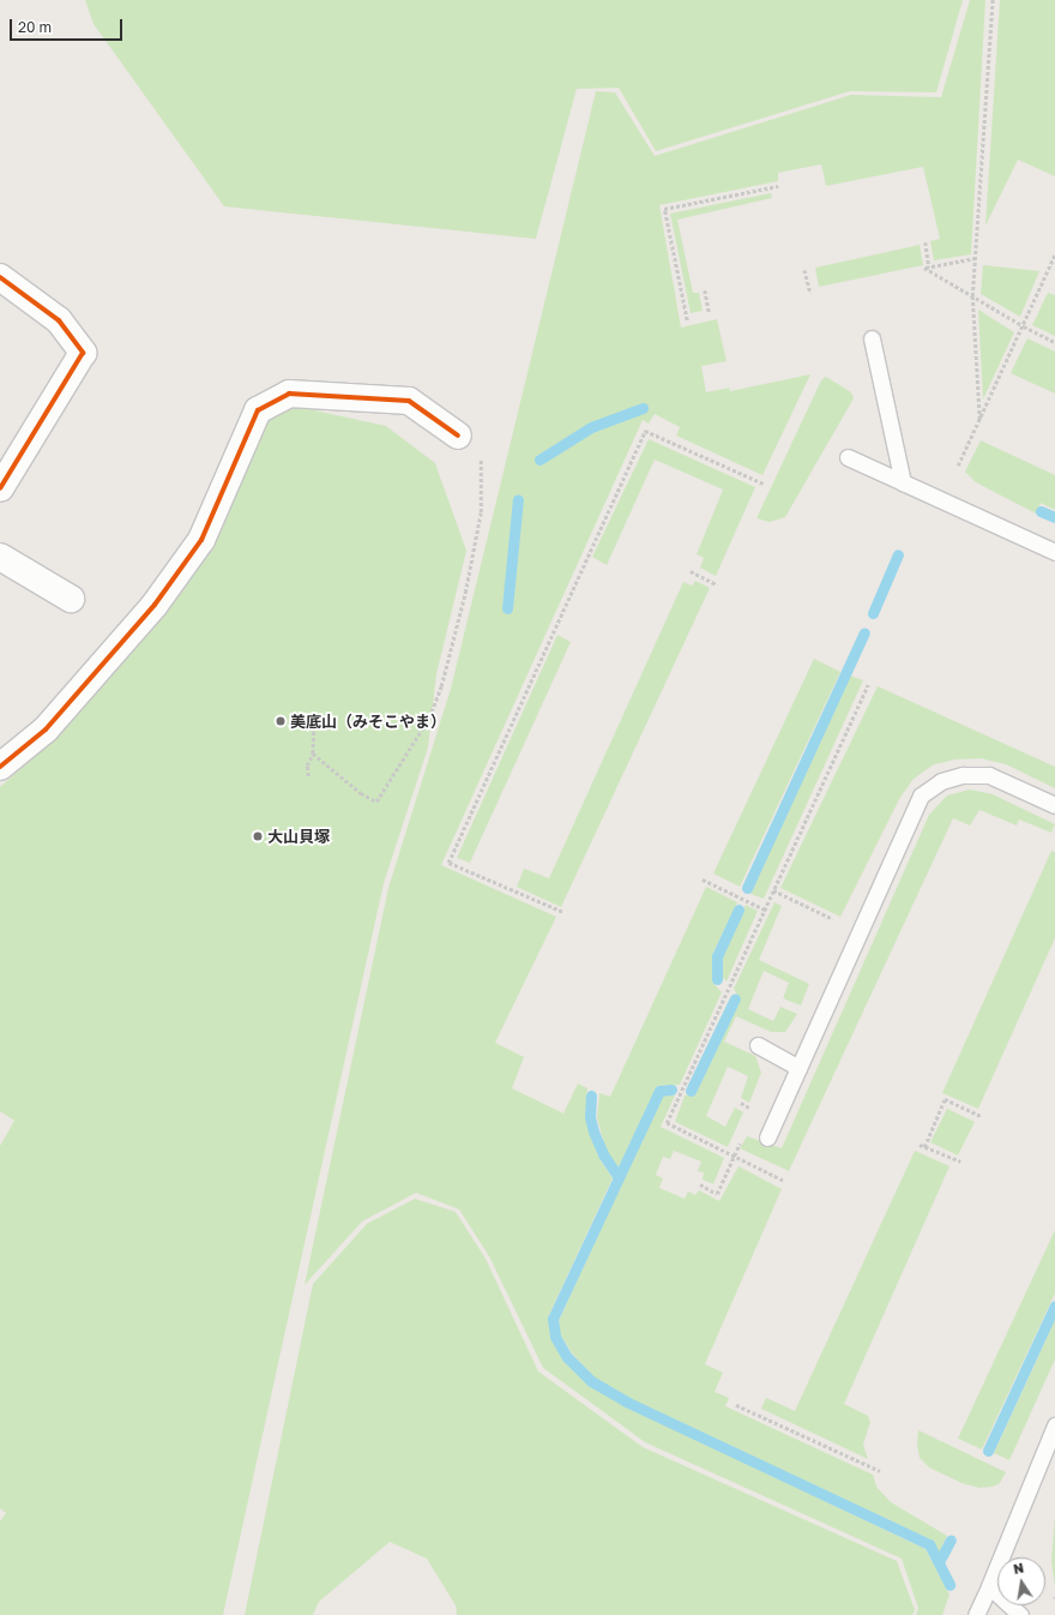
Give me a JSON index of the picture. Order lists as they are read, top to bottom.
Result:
{
  "places": ["美底山（みそこやま）", "大山貝塚"],
  "scale_bar": "20 m",
  "north": "top"
}
